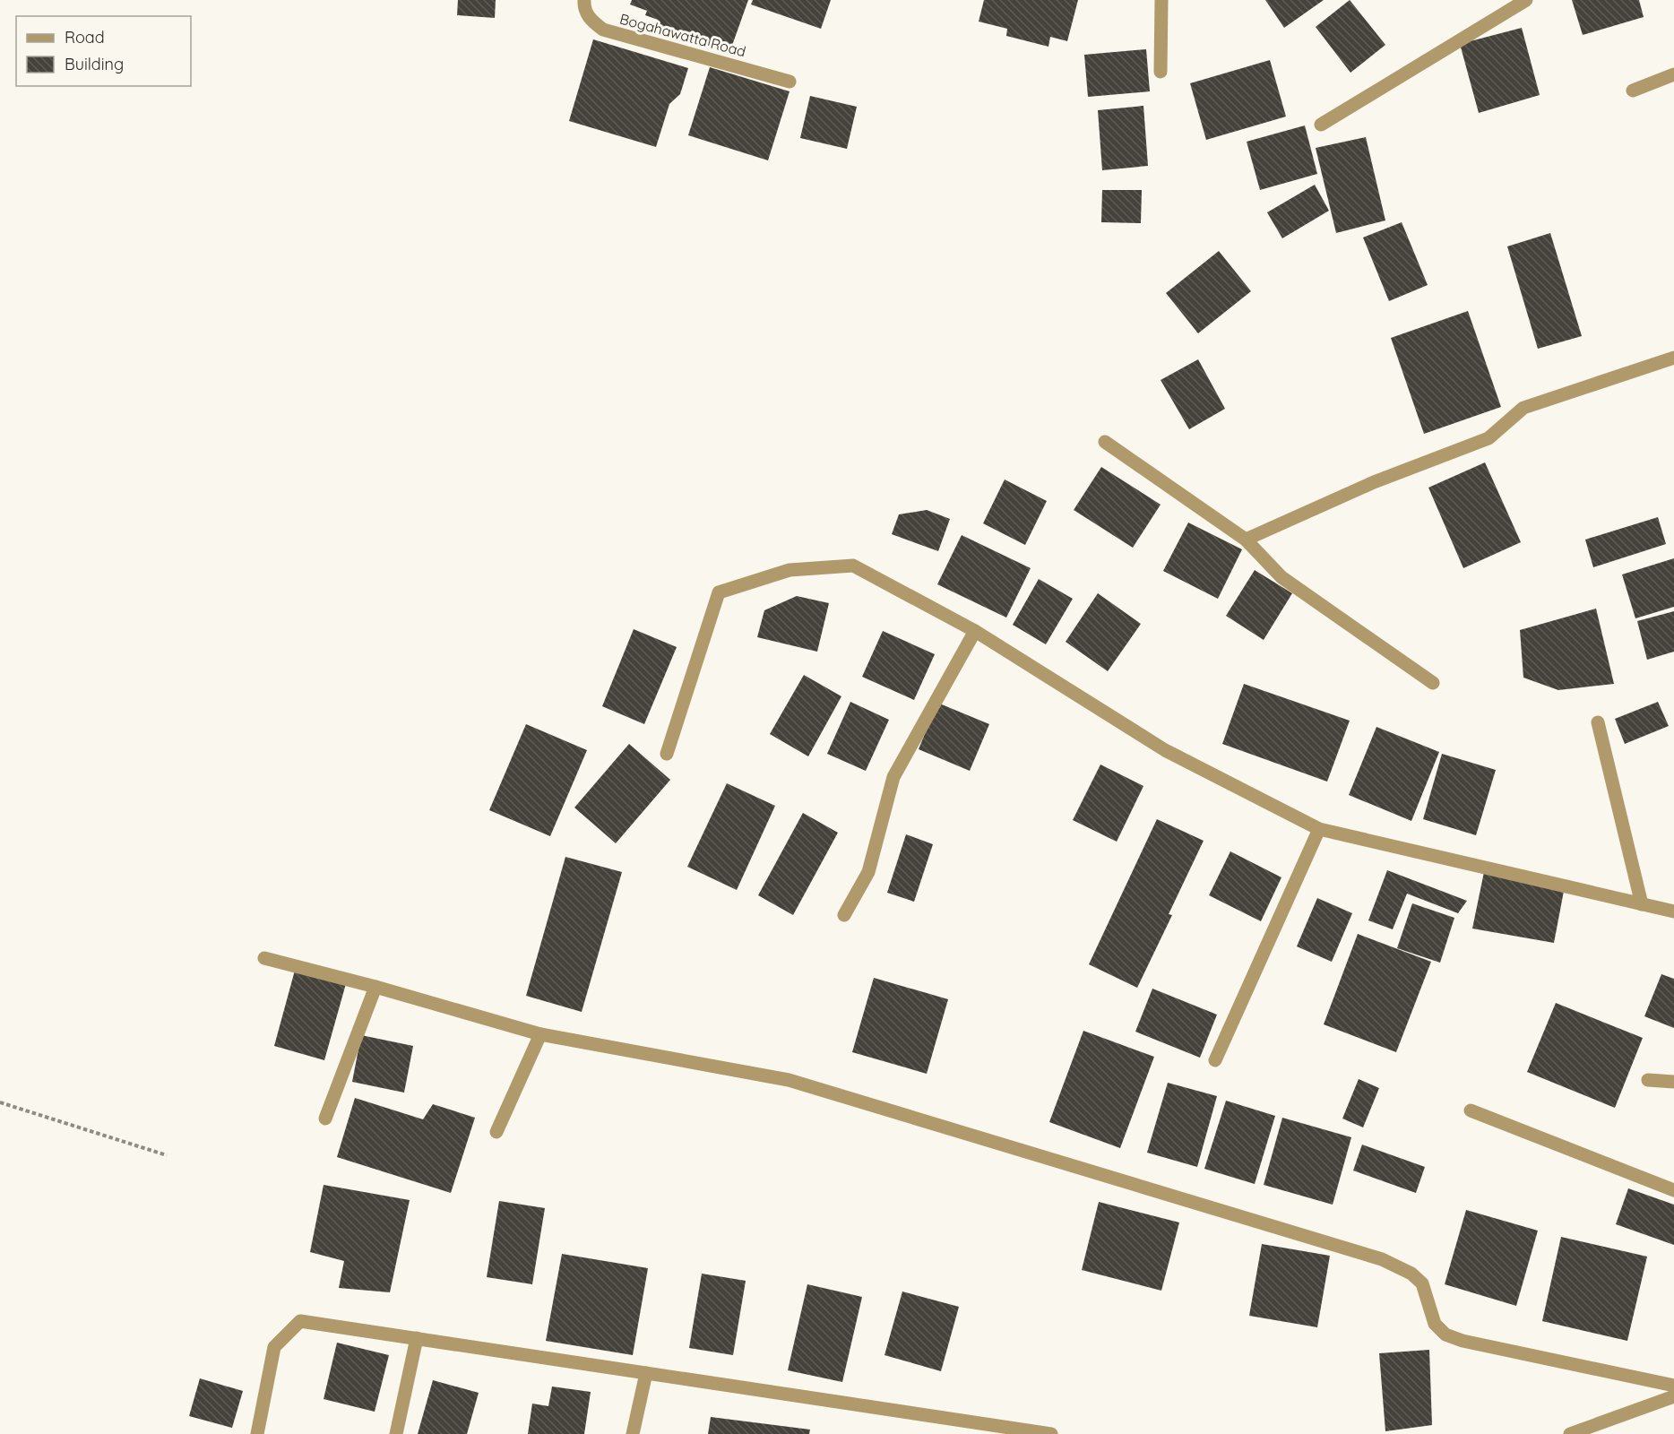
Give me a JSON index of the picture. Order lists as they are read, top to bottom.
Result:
{
  "streets": {
    "street": ["Bogahawatta Road"]
  },
  "legend": ["Road", "Building"]
}
